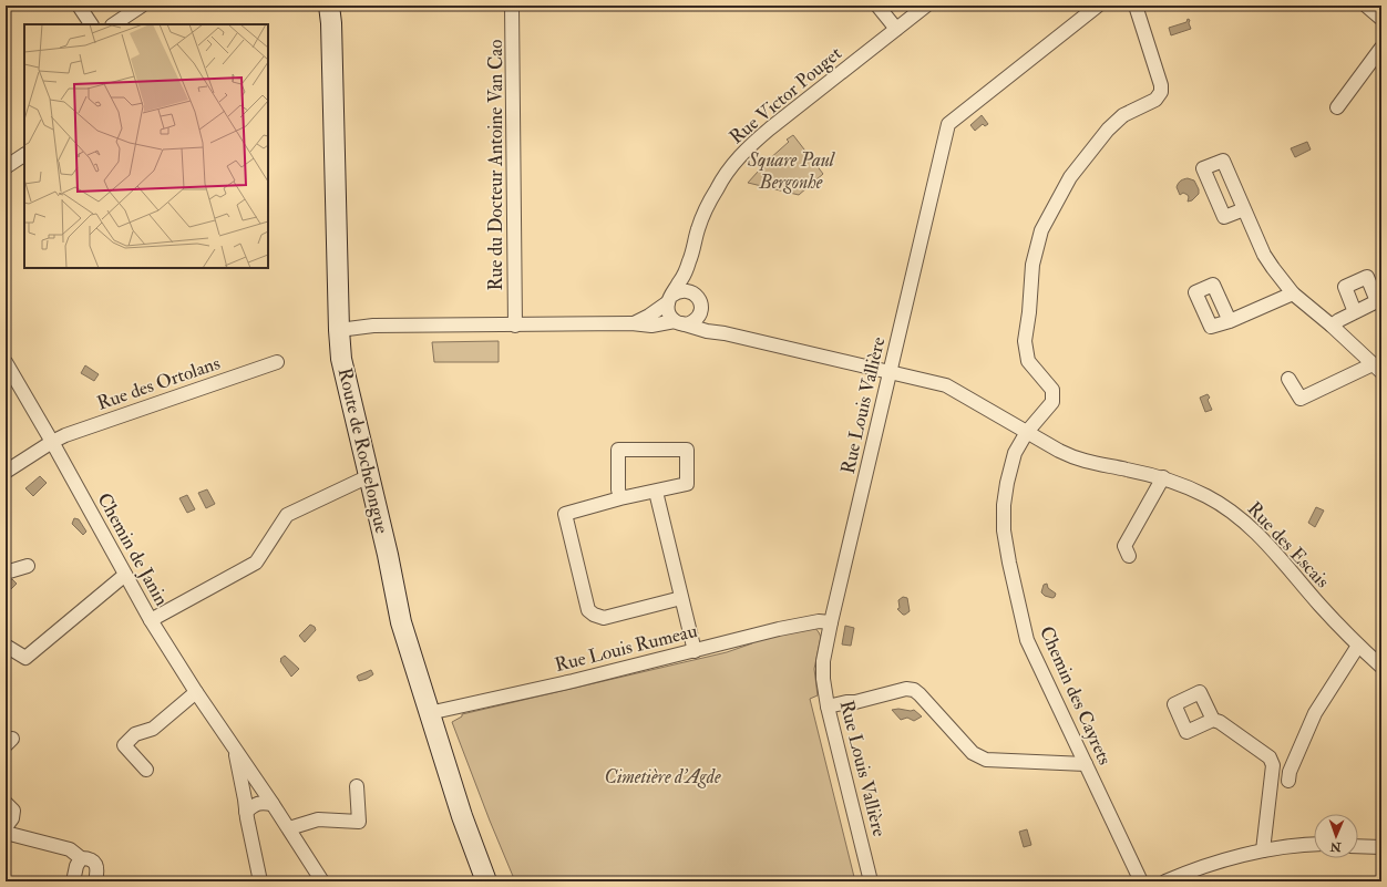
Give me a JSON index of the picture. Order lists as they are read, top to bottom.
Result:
{
  "streets": {
    "main road": ["Route de Rochelongue"],
    "street": [
      "Rue Victor Pouget",
      "Rue du Docteur Antoine Van Cao",
      "Rue des Ortolans",
      "Rue Louis Vallière",
      "Rue des Escais",
      "Chemin de Janin",
      "Rue Louis Rumeau",
      "Chemin des Cayrets"
    ]
  },
  "crossings": [
    ["Rue Victor Pouget", "Rue des Escais"],
    ["Rue des Ortolans", "Chemin de Janin"],
    ["Rue Louis Vallière", "Rue des Escais"],
    ["Rue Louis Vallière", "Rue Louis Rumeau"],
    ["Route de Rochelongue", "Rue Louis Rumeau"],
    ["Rue des Escais", "Chemin des Cayrets"]
  ],
  "parks": ["Square Paul Bergonhe", "Cimetière d'Agde"],
  "north": "bottom"
}
